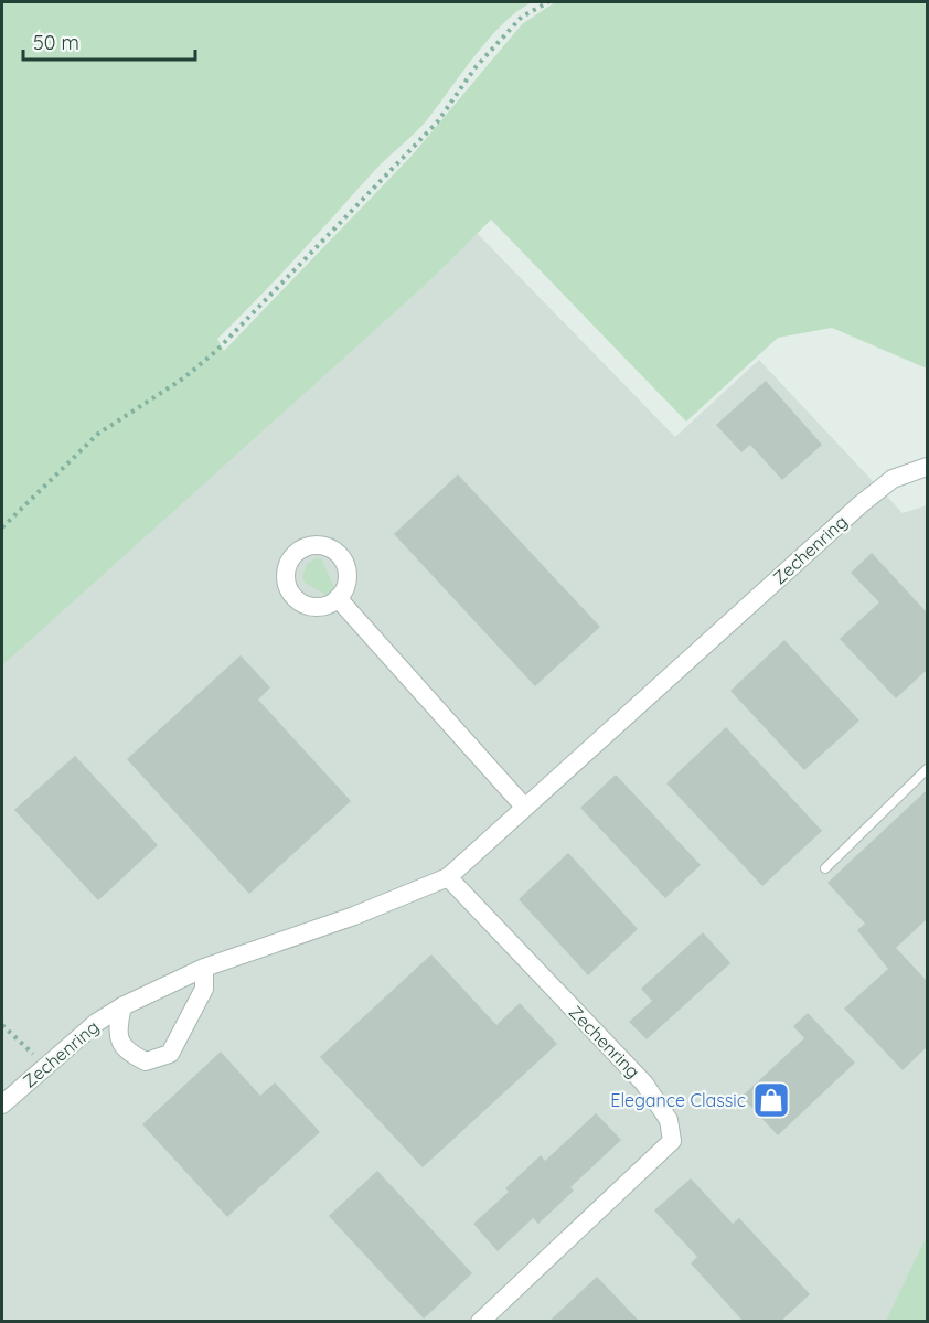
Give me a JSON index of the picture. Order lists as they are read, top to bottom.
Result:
{
  "streets": {
    "street": ["Zechenring"]
  },
  "places": {
    "shop": ["Elegance Classic"]
  },
  "scale_bar": "50 m"
}
